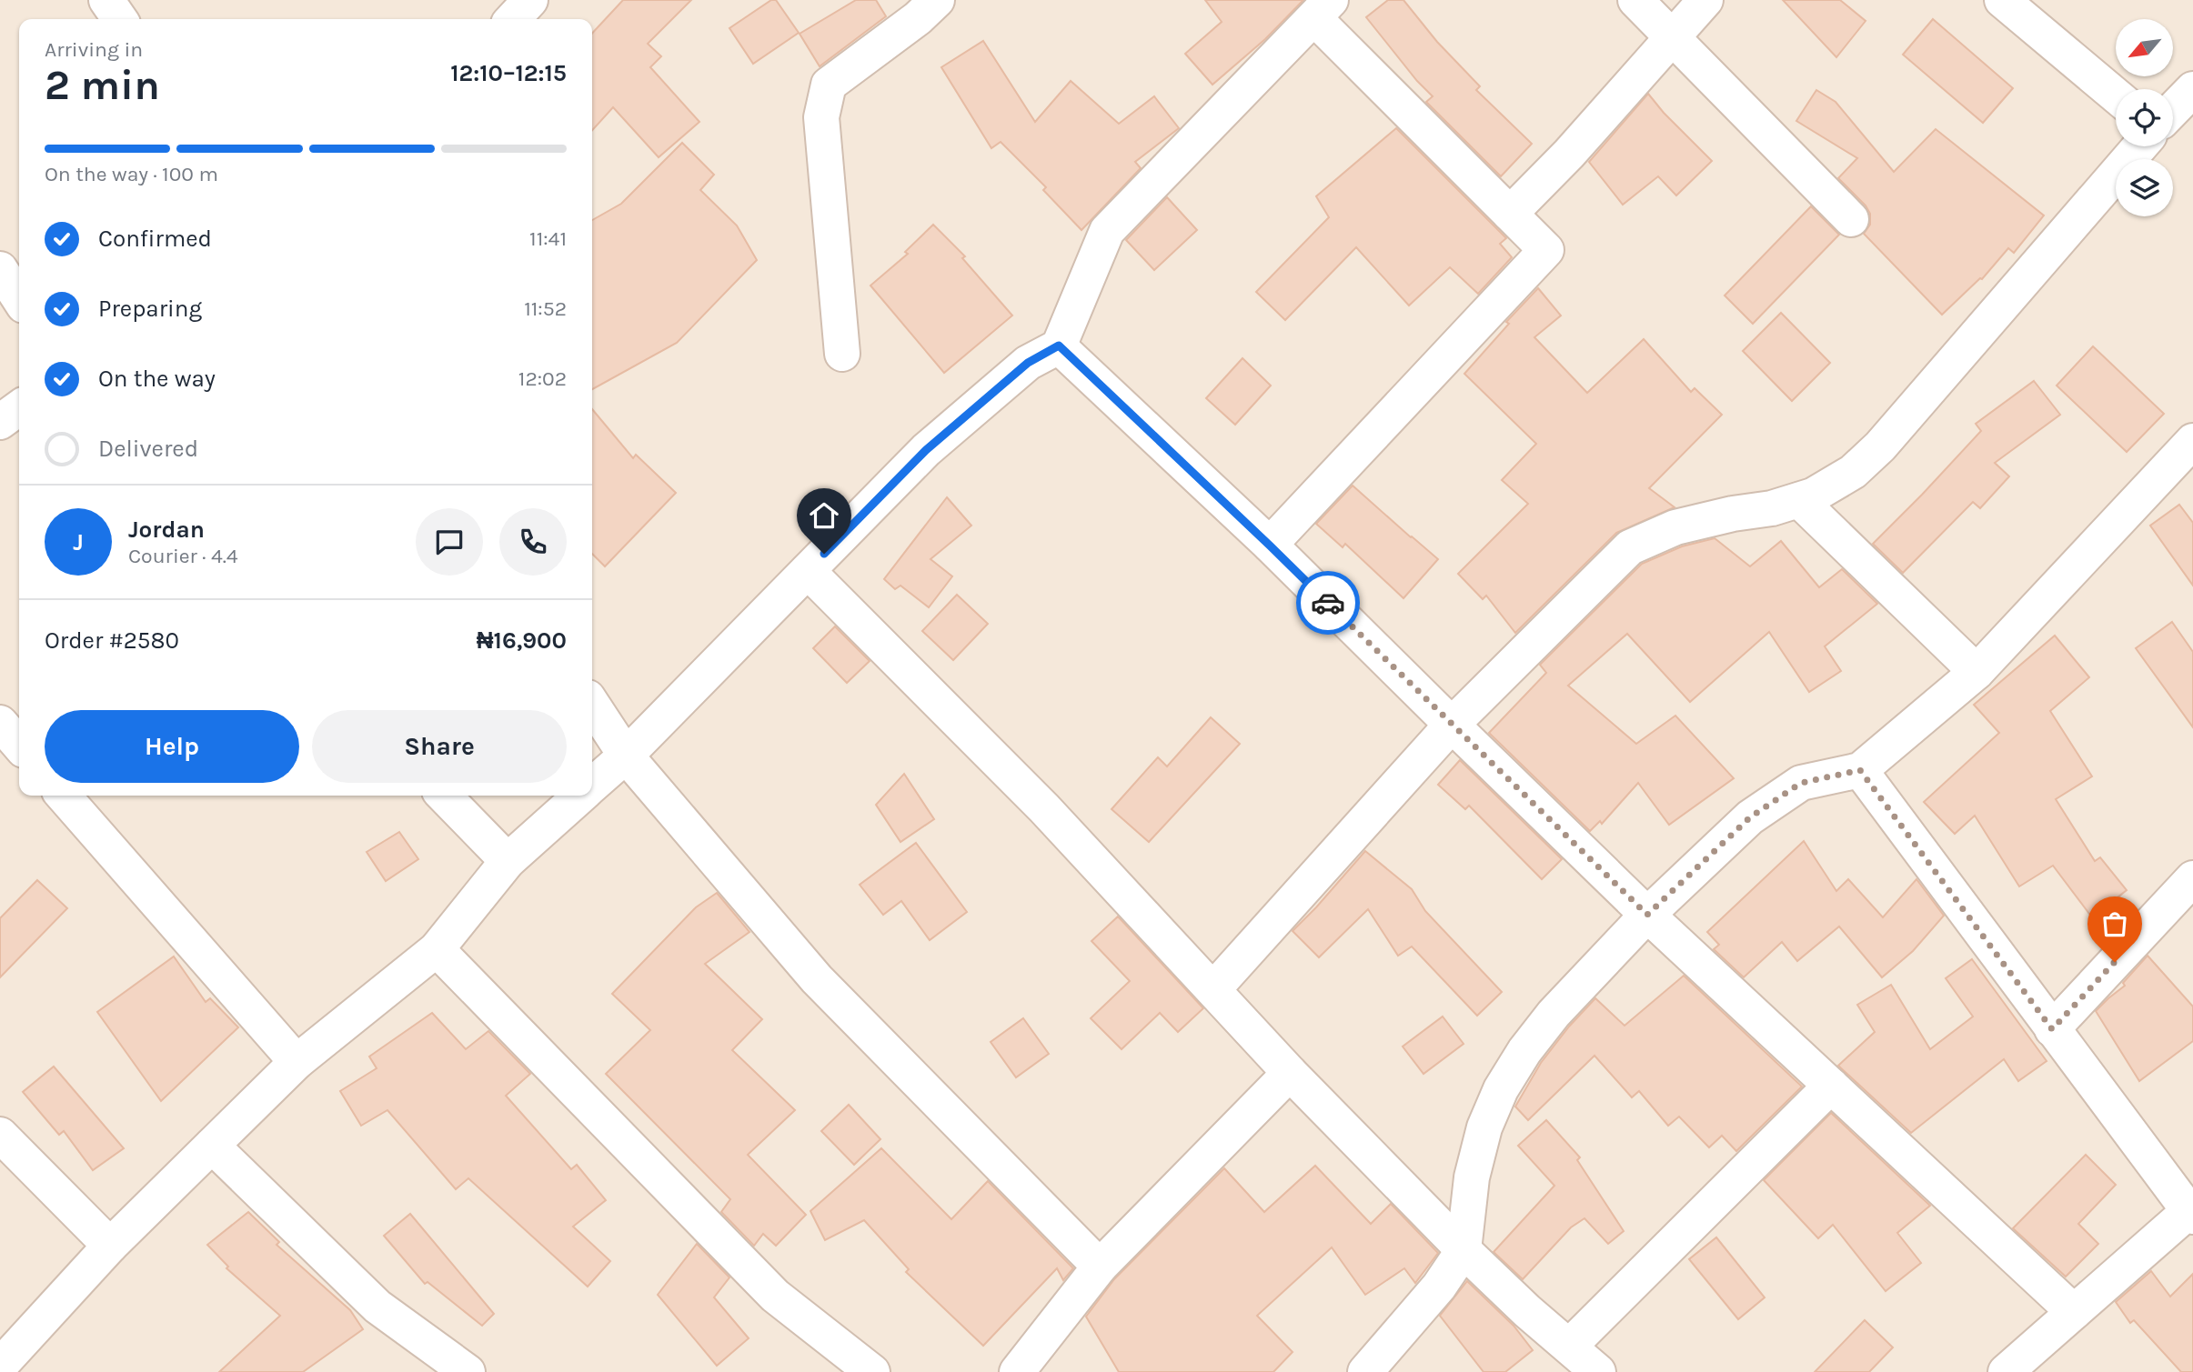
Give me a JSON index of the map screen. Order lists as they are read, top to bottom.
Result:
{
  "north": "bottom left",
  "page": {
    "heading": ["2 min", "Arriving in", "12:10–12:15"],
    "panel": [
      "Jordan",
      "Courier · 4.4",
      "Order #2580",
      "₦16,900"
    ],
    "bar": "On the way · 100 m",
    "list": [
      ["Confirmed", "11:41"],
      ["Preparing", "11:52"],
      ["On the way", "12:02"],
      "Delivered"
    ],
    "round": "J",
    "buttons": ["Help", "Share"]
  }
}
